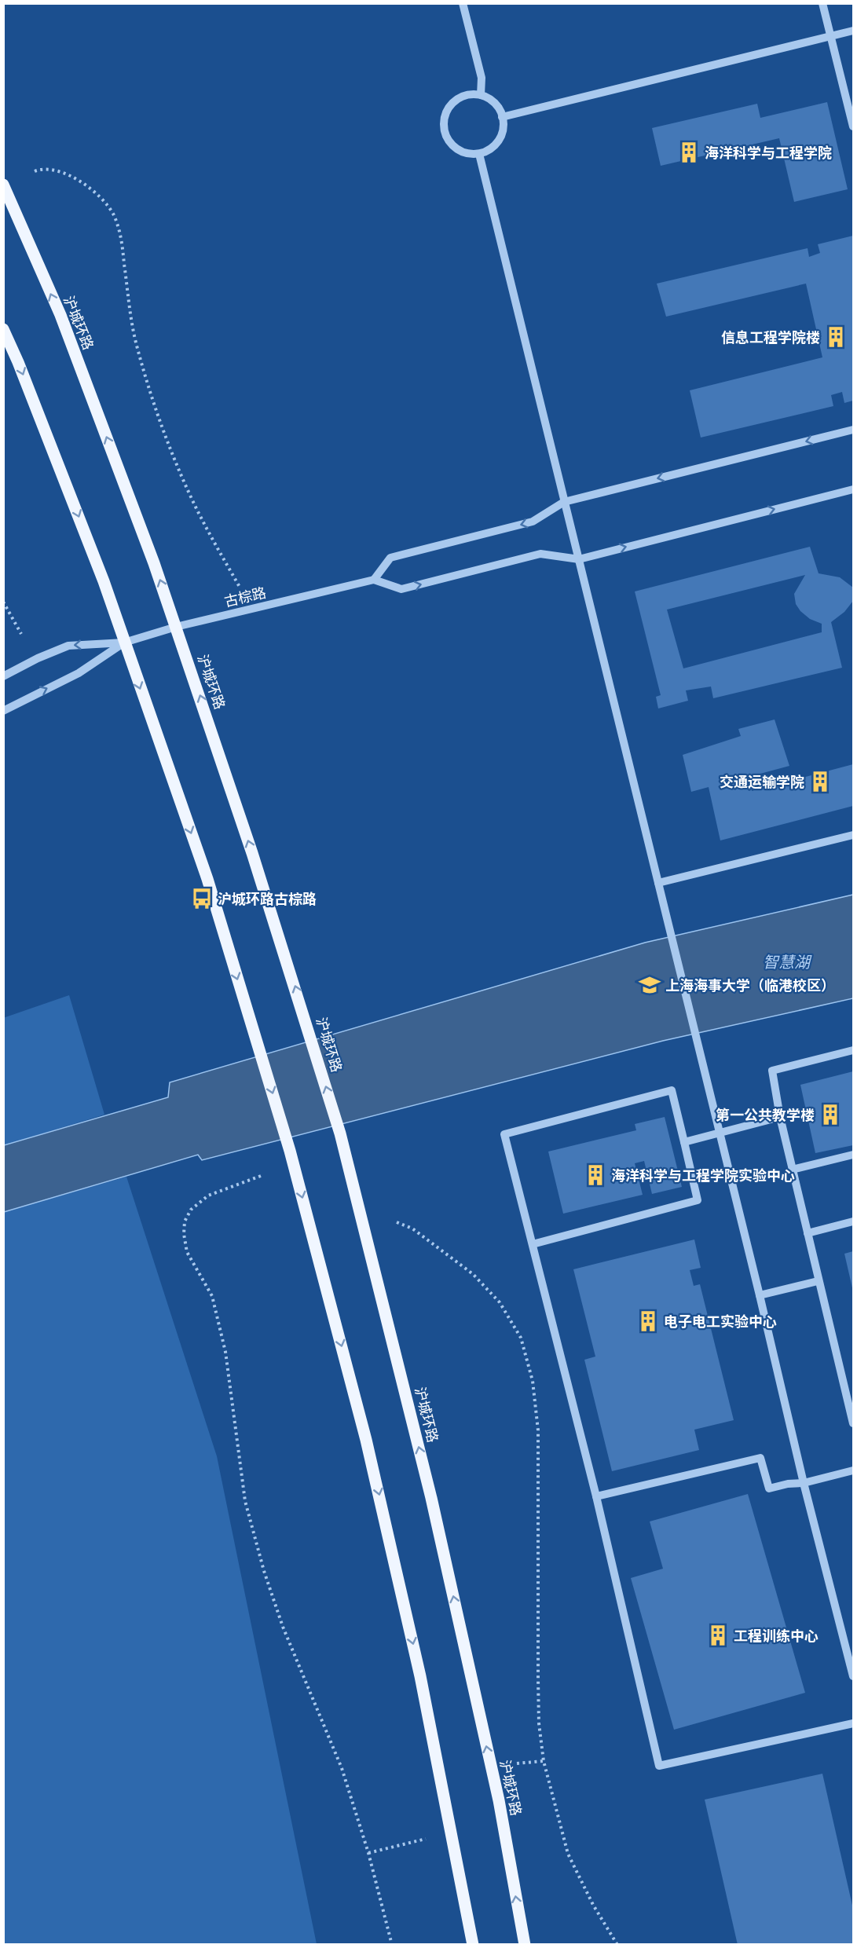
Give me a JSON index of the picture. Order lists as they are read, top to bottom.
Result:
{
  "streets": {
    "main road": ["沪城环路"],
    "street": ["古棕路"]
  },
  "crossings": [
    ["沪城环路", "古棕路"]
  ],
  "water": ["智慧湖"],
  "places": {
    "building": [
      "海洋科学与工程学院",
      "信息工程学院楼",
      "交通运输学院",
      "第一公共教学楼",
      "海洋科学与工程学院实验中心",
      "电子电工实验中心",
      "工程训练中心"
    ],
    "bus stop": ["沪城环路古棕路"],
    "school or university": ["上海海事大学（临港校区）"]
  }
}
